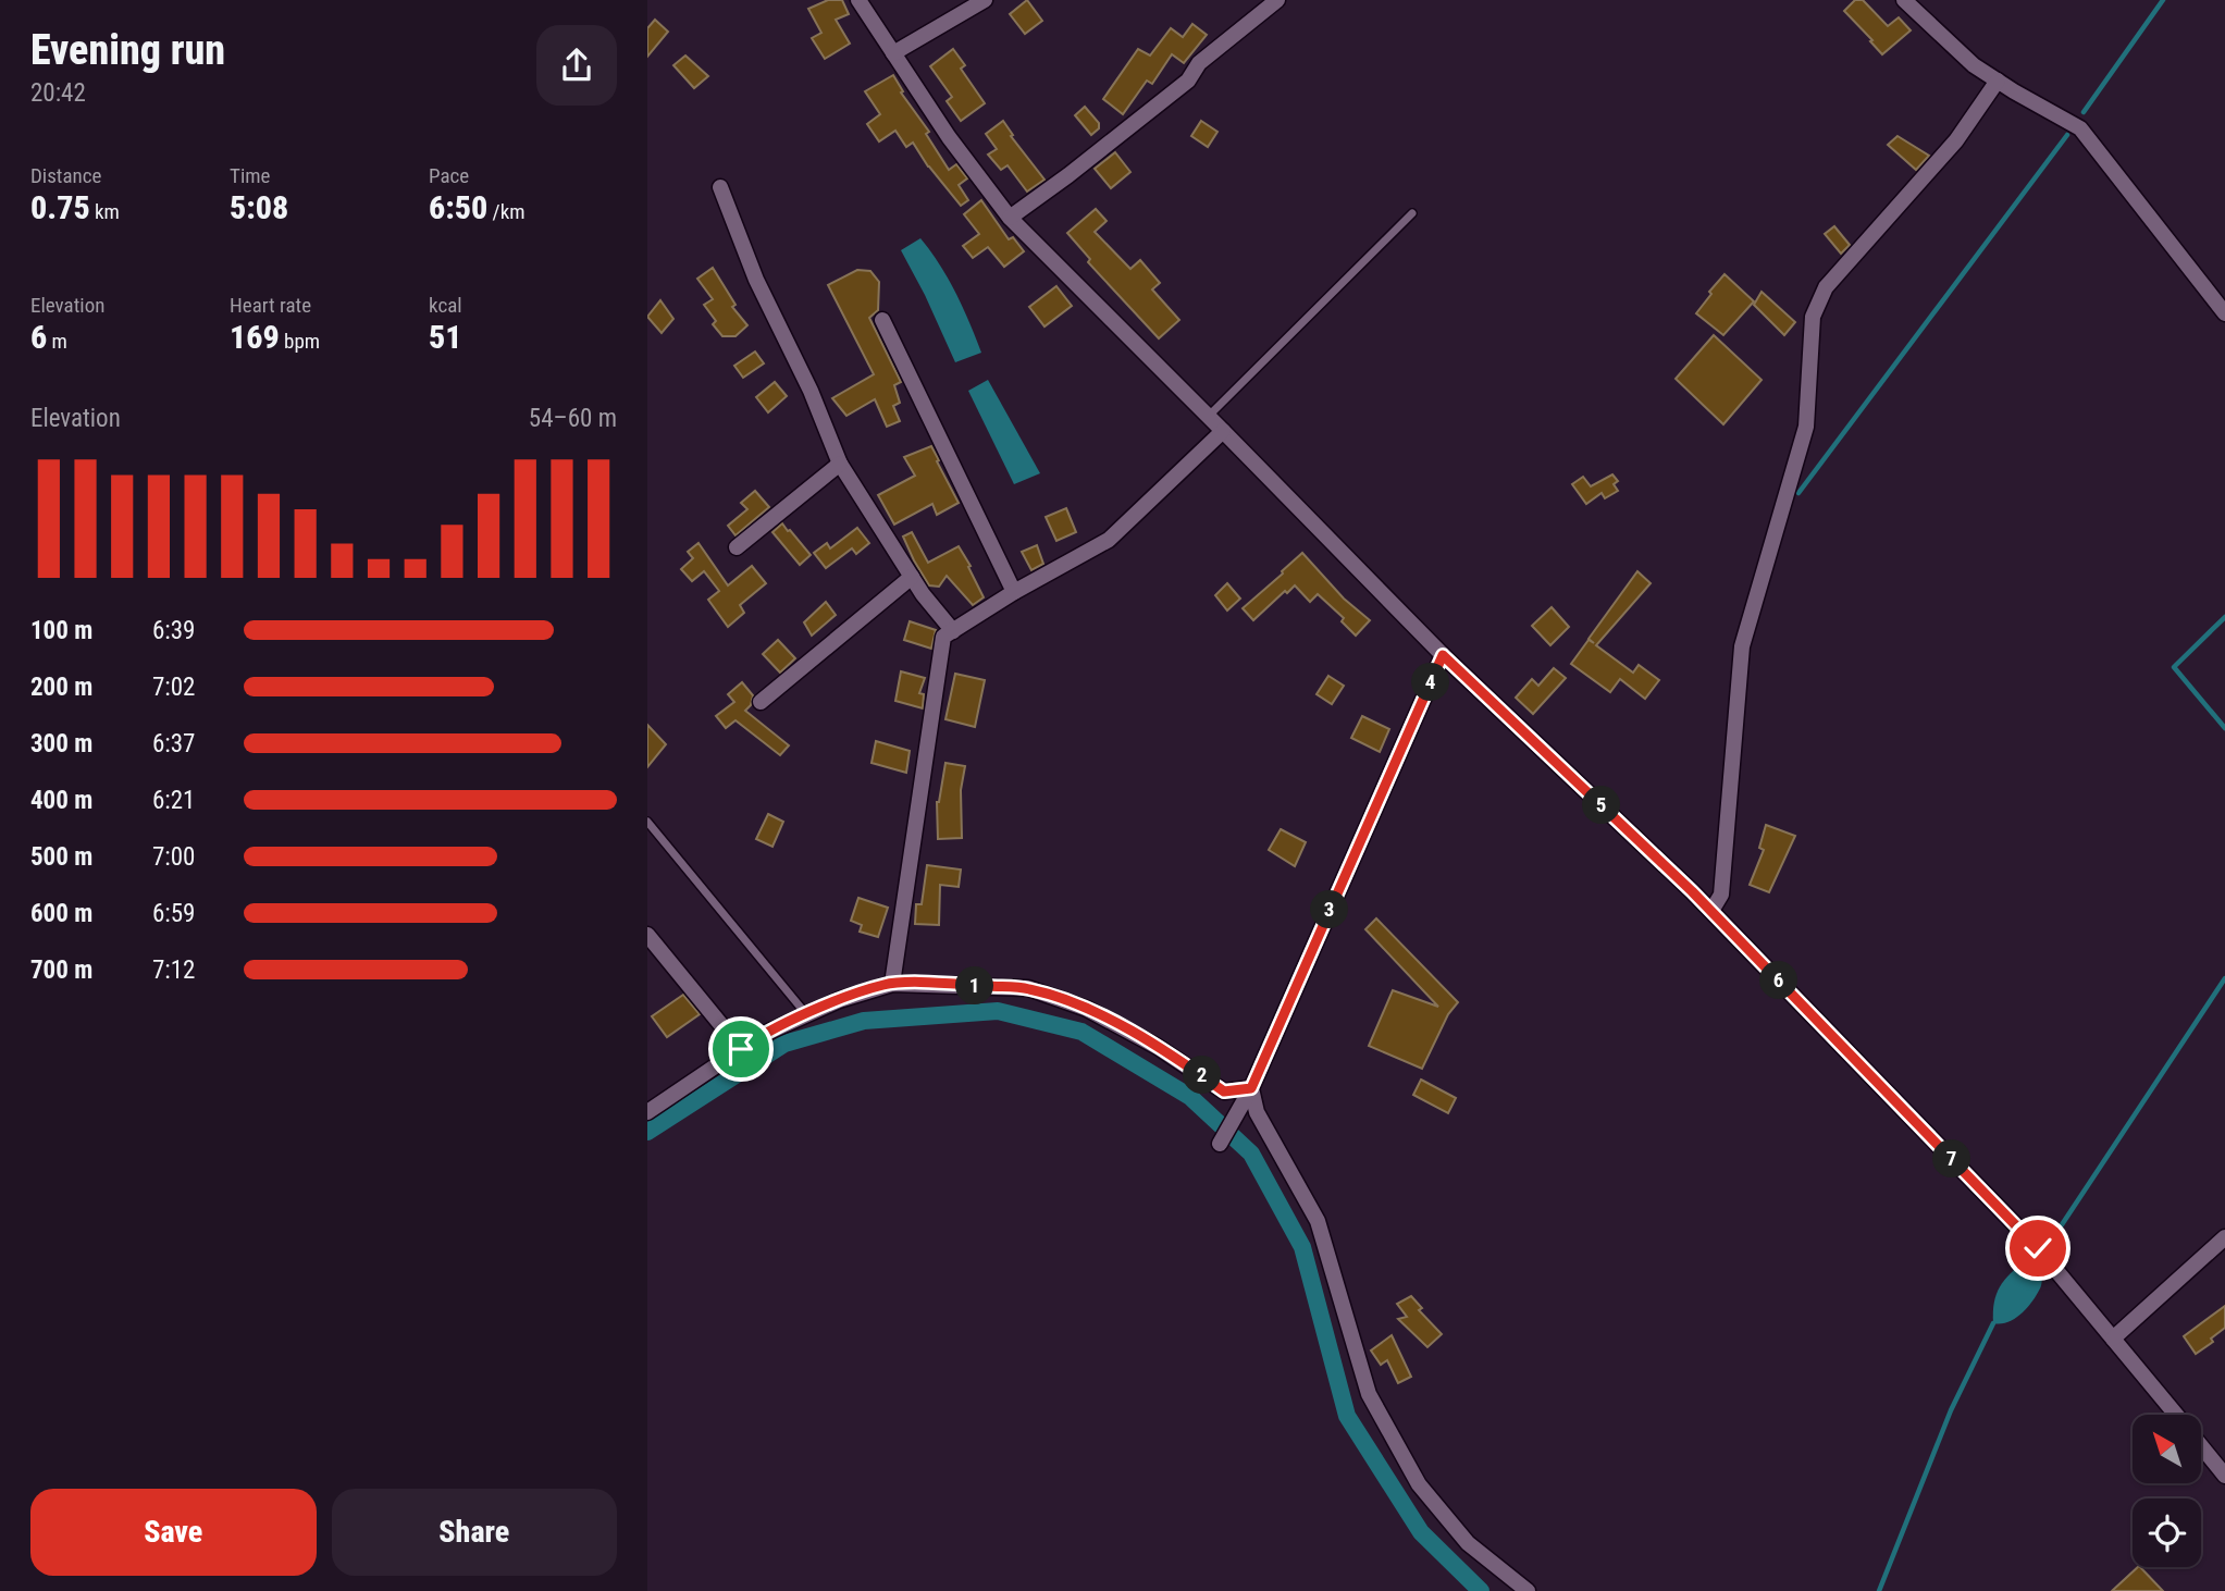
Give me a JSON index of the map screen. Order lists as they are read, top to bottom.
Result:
{
  "north": "top left",
  "page": {
    "heading": ["Evening run", "20:42"],
    "stats": [
      ["Distance", "0.75 km"],
      ["Time", "5:08"],
      ["Pace", "6:50 /km"],
      ["Elevation", "6 m"],
      ["Heart rate", "169 bpm"],
      ["kcal", "51"]
    ],
    "chart": ["Elevation", "54–60 m"],
    "list": [
      {
        "name": "100 m",
        "note": "6:39"
      },
      {
        "name": "200 m",
        "note": "7:02"
      },
      {
        "name": "300 m",
        "note": "6:37"
      },
      {
        "name": "400 m",
        "note": "6:21"
      },
      {
        "name": "500 m",
        "note": "7:00"
      },
      {
        "name": "600 m",
        "note": "6:59"
      },
      {
        "name": "700 m",
        "note": "7:12"
      }
    ],
    "pins": [
      "4",
      "5",
      "3",
      "6",
      "1",
      "2",
      "7"
    ],
    "buttons": ["Save", "Share"]
  }
}
